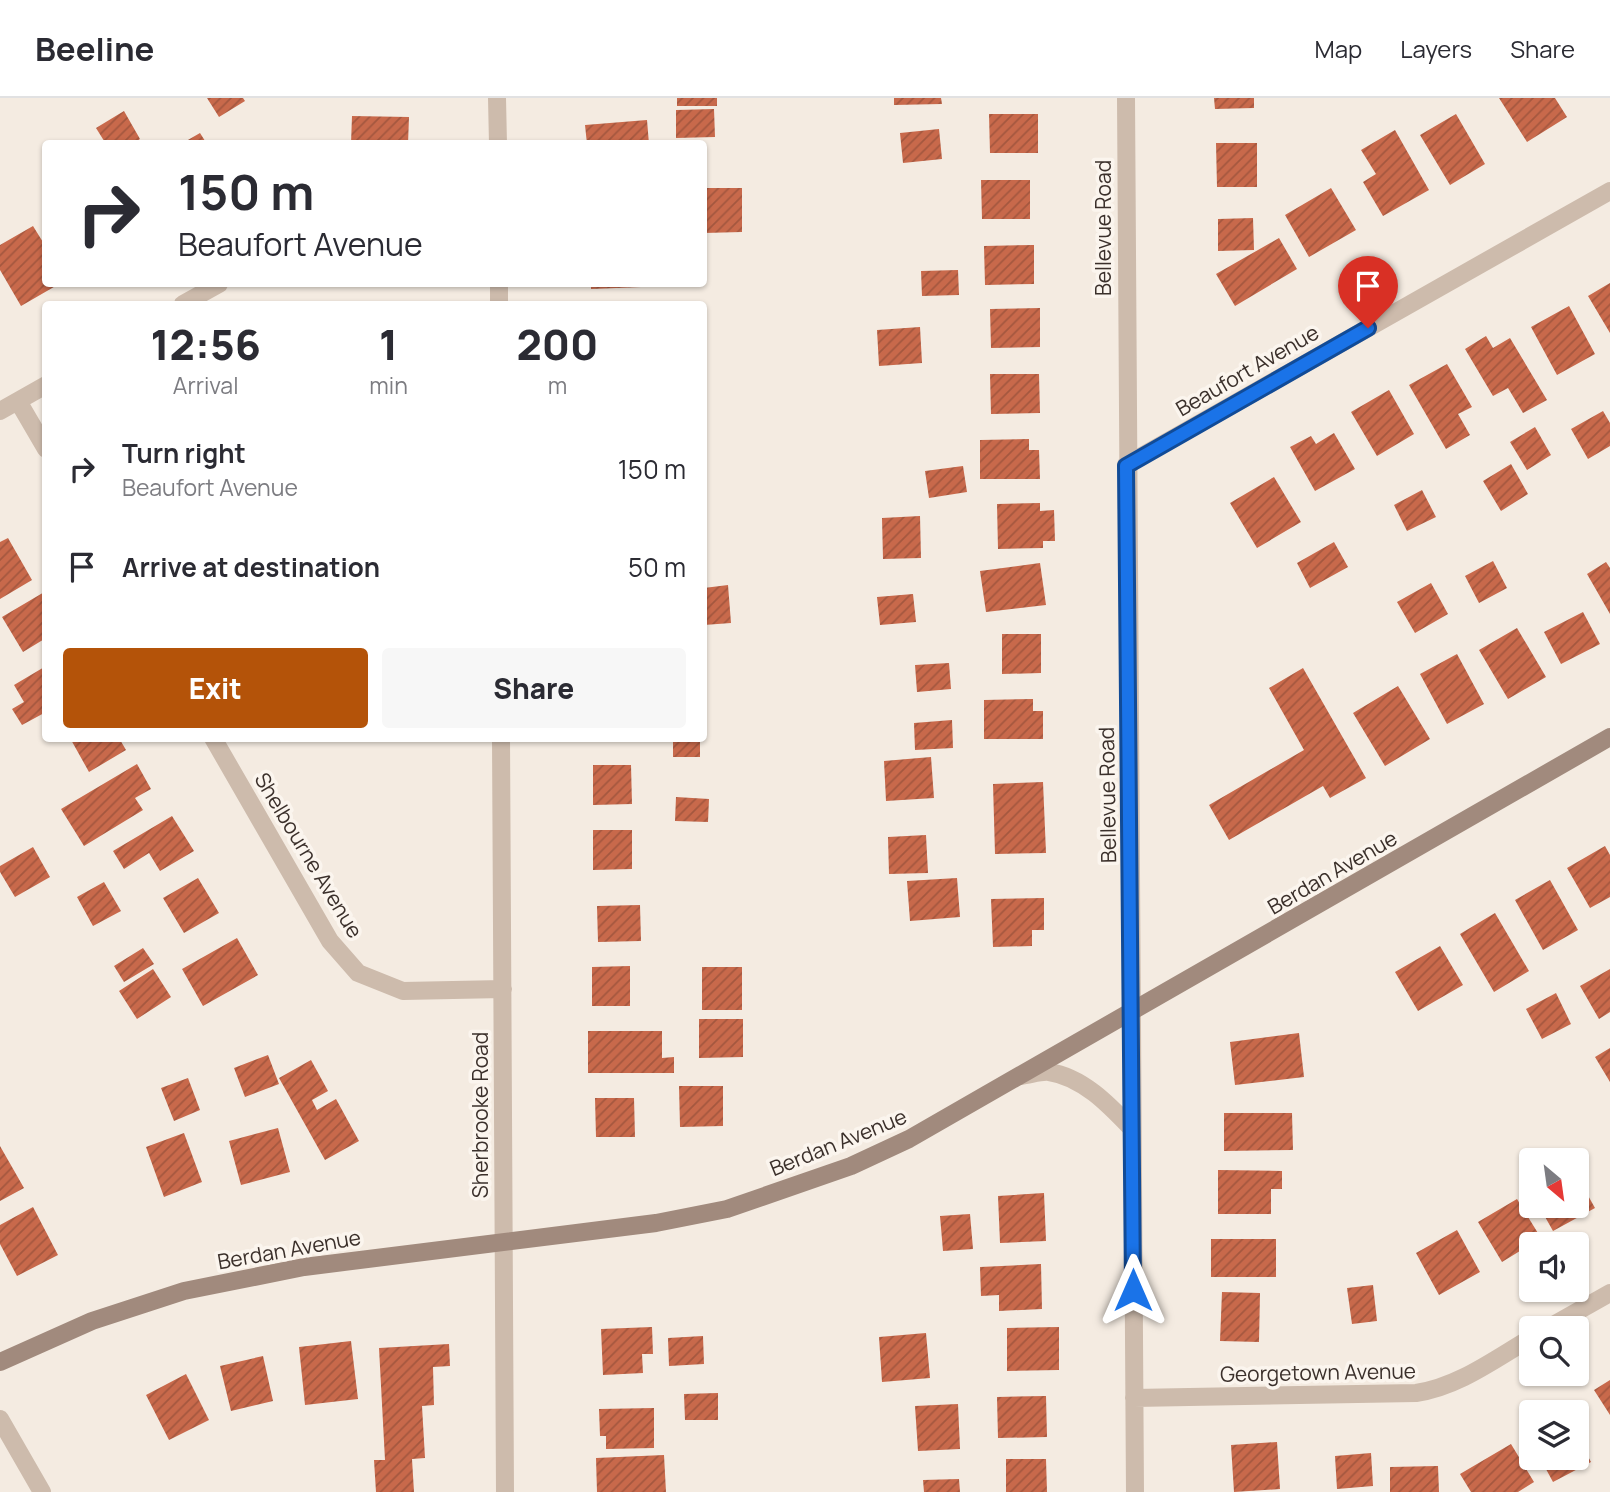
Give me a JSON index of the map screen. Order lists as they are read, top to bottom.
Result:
{
  "streets": {
    "street": [
      "Bellevue Road",
      "Beaufort Avenue",
      "Shelbourne Avenue",
      "Berdan Avenue",
      "Sherbrooke Road",
      "Georgetown Avenue"
    ]
  },
  "crossings": [
    ["Bellevue Road", "Beaufort Avenue"],
    ["Bellevue Road", "Berdan Avenue"],
    ["Bellevue Road", "Georgetown Avenue"],
    ["Shelbourne Avenue", "Sherbrooke Road"],
    ["Berdan Avenue", "Sherbrooke Road"]
  ],
  "north": "bottom right",
  "page": {
    "header": "Beeline",
    "nav": ["Map", "Layers", "Share"],
    "turn": ["150 m", "Beaufort Avenue"],
    "eta": [
      "12:56",
      "Arrival",
      "1",
      "min",
      "200",
      "m"
    ],
    "list": [
      {
        "name": "Turn right",
        "note": "Beaufort Avenue",
        "value": "150 m"
      },
      {
        "name": "Arrive at destination",
        "value": "50 m"
      }
    ],
    "buttons": ["Exit", "Share"]
  }
}
